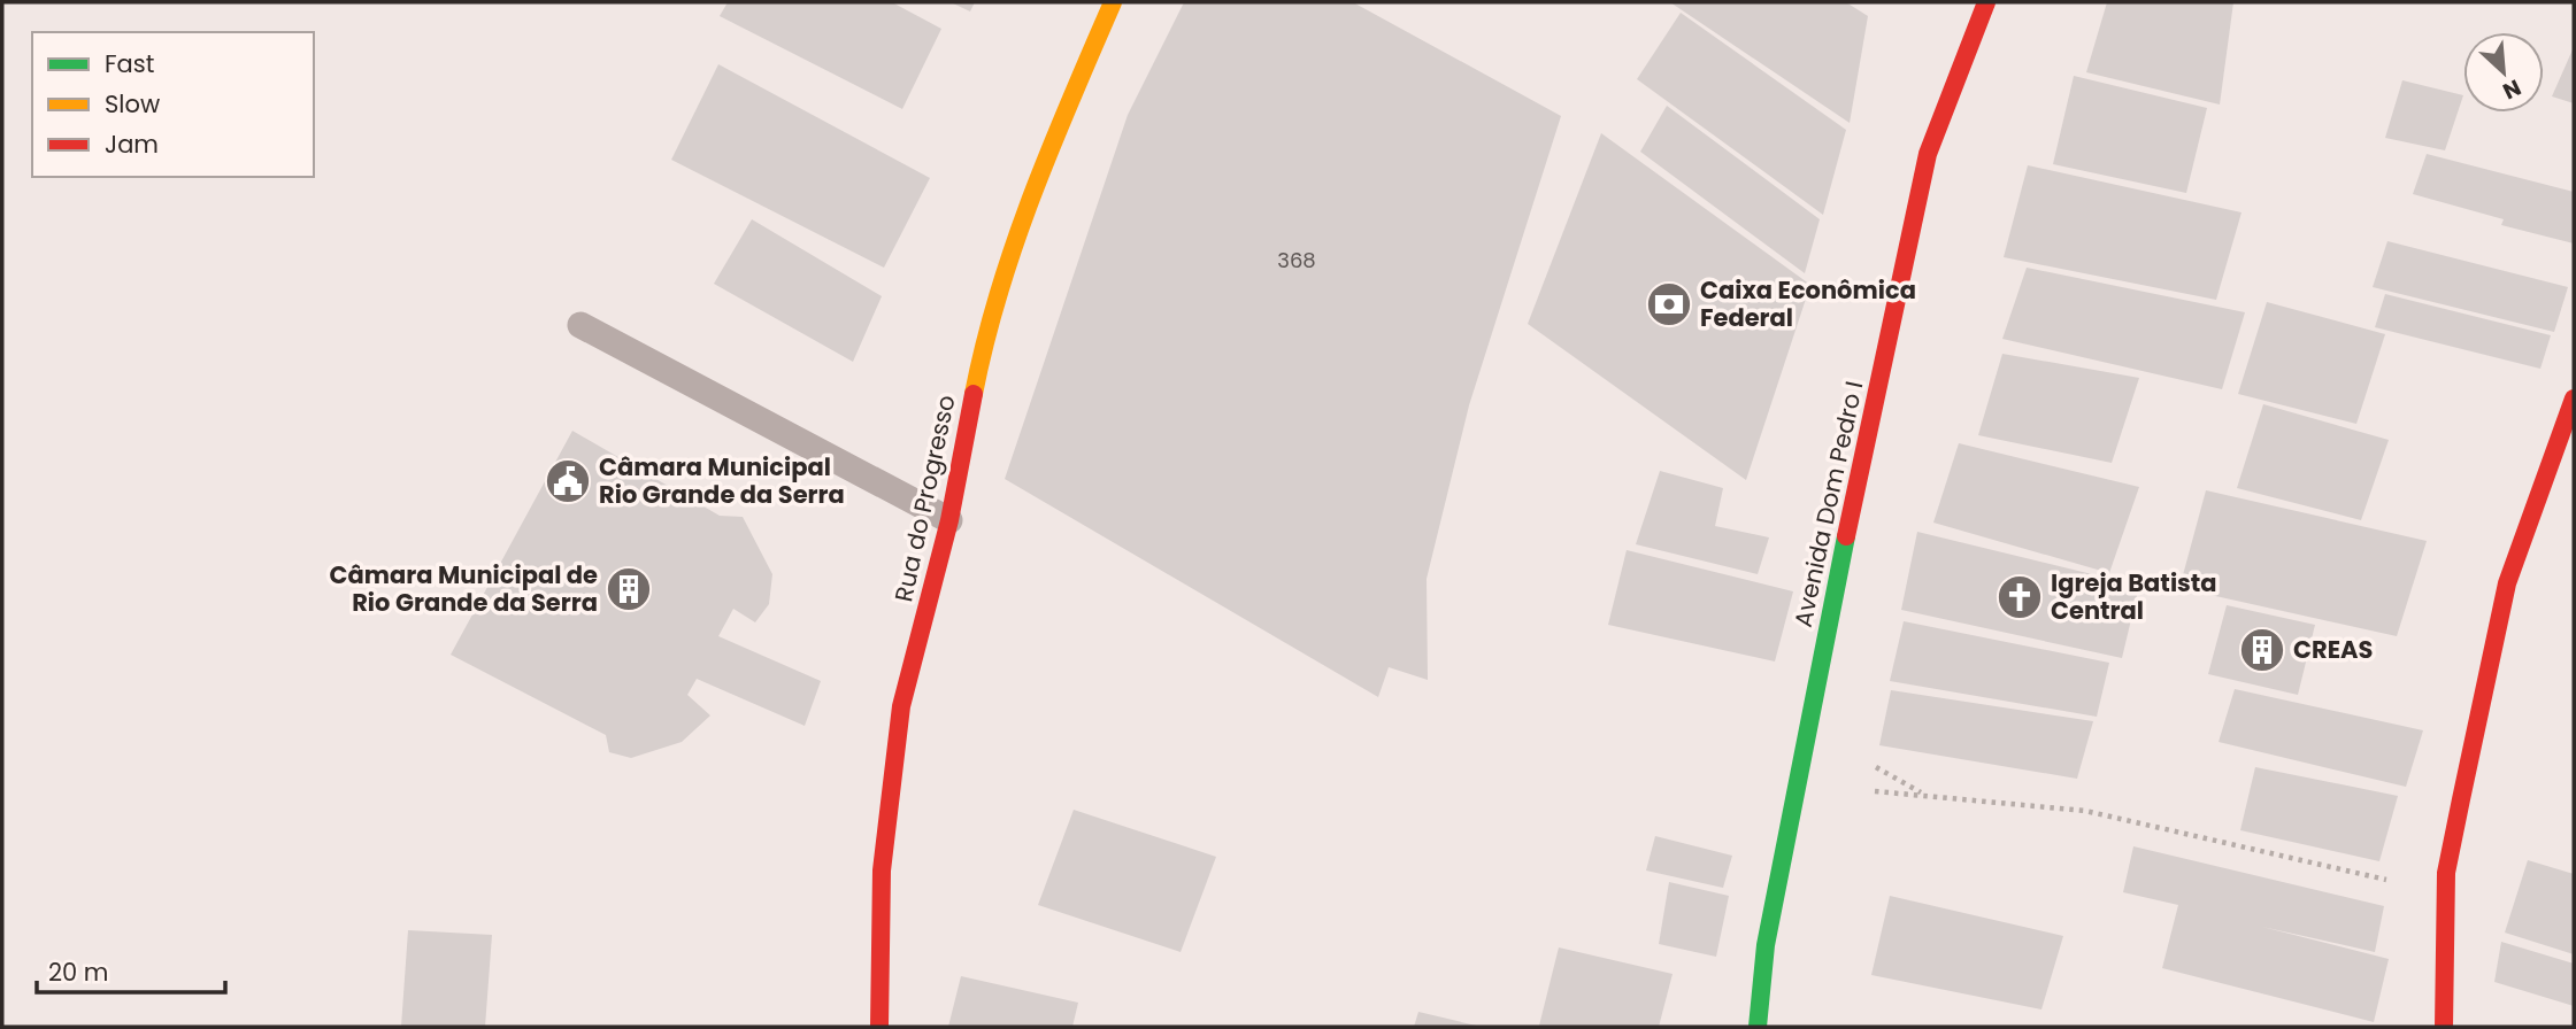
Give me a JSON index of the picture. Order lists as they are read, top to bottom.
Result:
{
  "streets": {
    "main road": ["Rua do Progresso", "Avenida Dom Pedro I"]
  },
  "places": {
    "bank": ["Caixa Econômica Federal"],
    "public building": ["Câmara Municipal Rio Grande da Serra"],
    "building": ["Câmara Municipal de Rio Grande da Serra", "CREAS"],
    "church": ["Igreja Batista Central"]
  },
  "house_numbers": ["368"],
  "legend": ["Fast", "Slow", "Jam"],
  "scale_bar": "20 m",
  "north": "bottom right"
}
